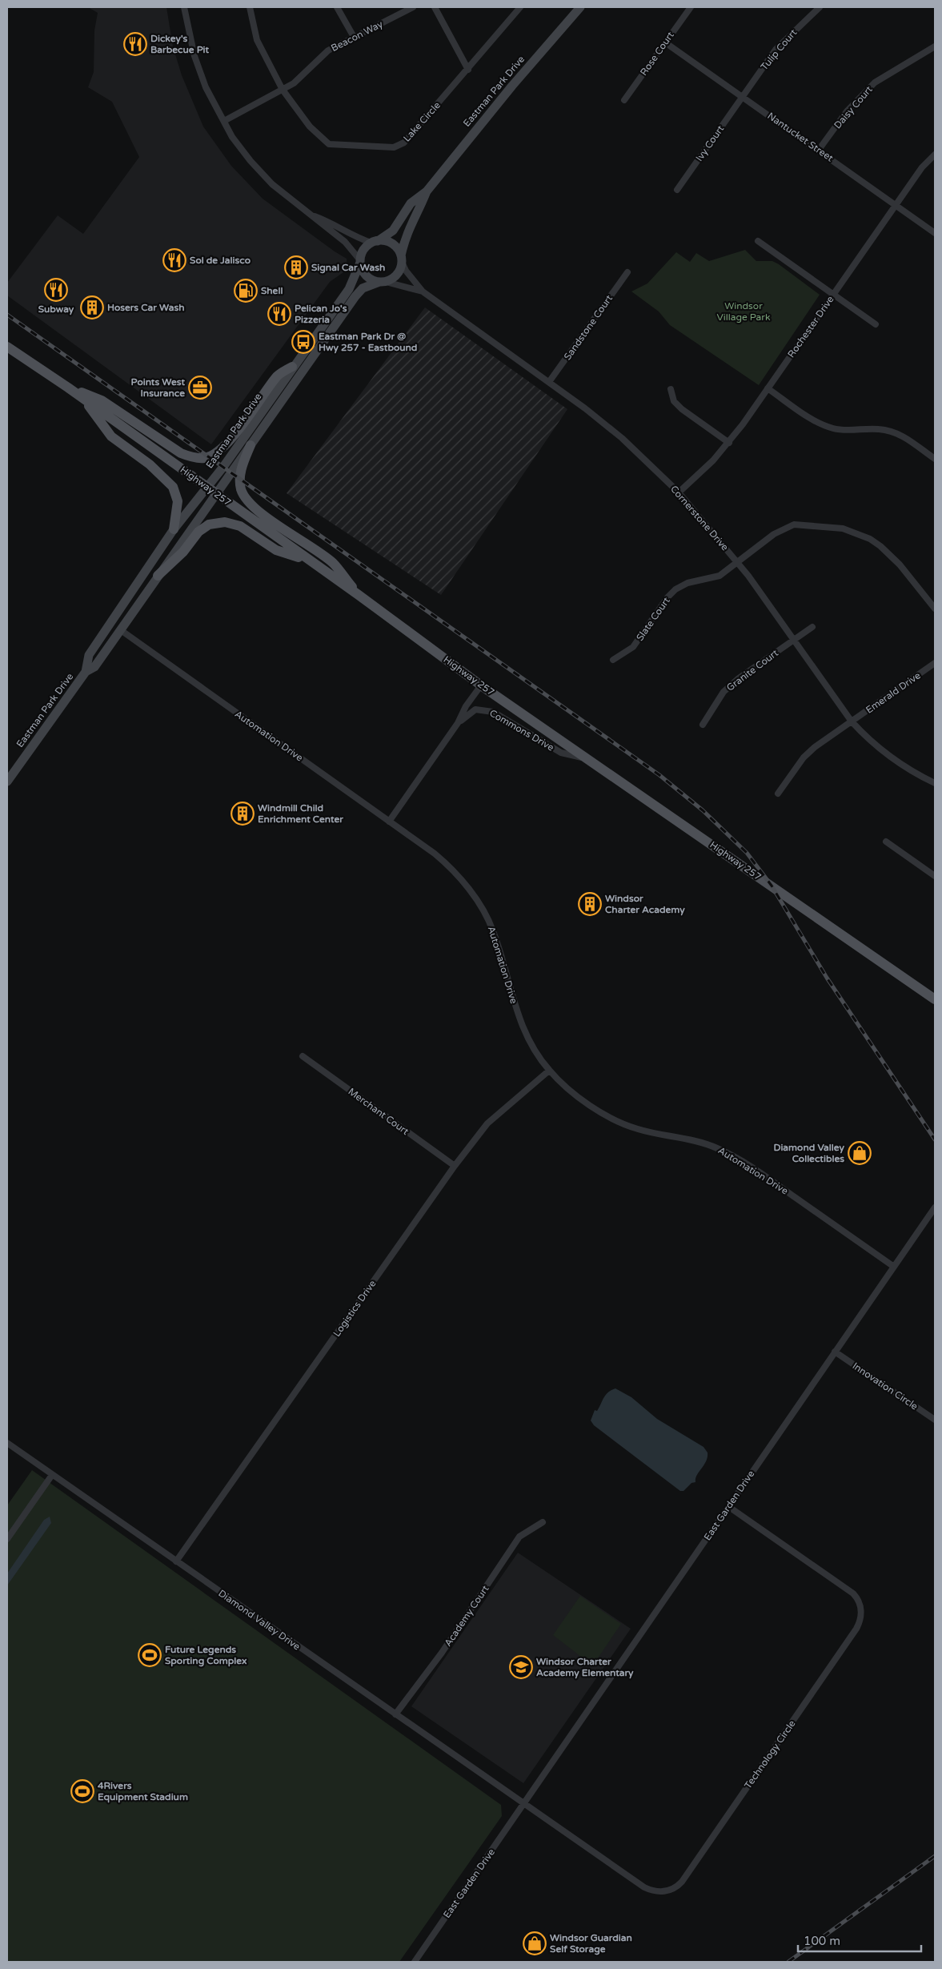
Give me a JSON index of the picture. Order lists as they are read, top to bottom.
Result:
{
  "streets": {
    "main road": ["Highway 257"],
    "street": [
      "Beacon Way",
      "Tulip Court",
      "Rose Court",
      "Eastman Park Drive",
      "Daisy Court",
      "Lake Circle",
      "Nantucket Street",
      "Ivy Court",
      "Rochester Drive",
      "Sandstone Court",
      "Cornerstone Drive",
      "Slate Court",
      "Granite Court",
      "Emerald Drive",
      "Commons Drive",
      "Automation Drive",
      "Merchant Court",
      "Logistics Drive",
      "Innovation Circle",
      "East Garden Drive",
      "Academy Court",
      "Diamond Valley Drive",
      "Technology Circle"
    ]
  },
  "crossings": [
    ["Beacon Way", "Lake Circle"],
    ["Tulip Court", "Nantucket Street"],
    ["Tulip Court", "Ivy Court"],
    ["Rose Court", "Nantucket Street"],
    ["Eastman Park Drive", "Highway 257"],
    ["Eastman Park Drive", "Cornerstone Drive"],
    ["Eastman Park Drive", "Automation Drive"],
    ["Daisy Court", "Nantucket Street"],
    ["Nantucket Street", "Ivy Court"],
    ["Nantucket Street", "Rochester Drive"],
    ["Rochester Drive", "Cornerstone Drive"],
    ["Sandstone Court", "Cornerstone Drive"],
    ["Highway 257", "Commons Drive"],
    ["Cornerstone Drive", "Slate Court"],
    ["Cornerstone Drive", "Granite Court"],
    ["Cornerstone Drive", "Emerald Drive"],
    ["Commons Drive", "Automation Drive"],
    ["Automation Drive", "Logistics Drive"],
    ["Automation Drive", "East Garden Drive"],
    ["Merchant Court", "Logistics Drive"],
    ["Logistics Drive", "Diamond Valley Drive"],
    ["Innovation Circle", "East Garden Drive"],
    ["East Garden Drive", "Diamond Valley Drive"],
    ["East Garden Drive", "Technology Circle"],
    ["Academy Court", "Diamond Valley Drive"],
    ["Diamond Valley Drive", "Technology Circle"]
  ],
  "parks": ["Windsor Village Park"],
  "places": {
    "restaurant": [
      "Dickey's Barbecue Pit",
      "Sol de Jalisco",
      "Subway",
      "Pelican Jo's Pizzeria"
    ],
    "building": [
      "Signal Car Wash",
      "Hosers Car Wash",
      "Windmill Child Enrichment Center",
      "Windsor Charter Academy"
    ],
    "fuel station": ["Shell"],
    "bus stop": ["Eastman Park Dr @ Hwy 257 - Eastbound"],
    "office": ["Points West Insurance"],
    "shop": ["Diamond Valley Collectibles", "Windsor Guardian Self Storage"],
    "sports": ["Future Legends Sporting Complex", "4Rivers Equipment Stadium"],
    "school or university": ["Windsor Charter Academy Elementary"]
  },
  "scale_bar": "100 m"
}
